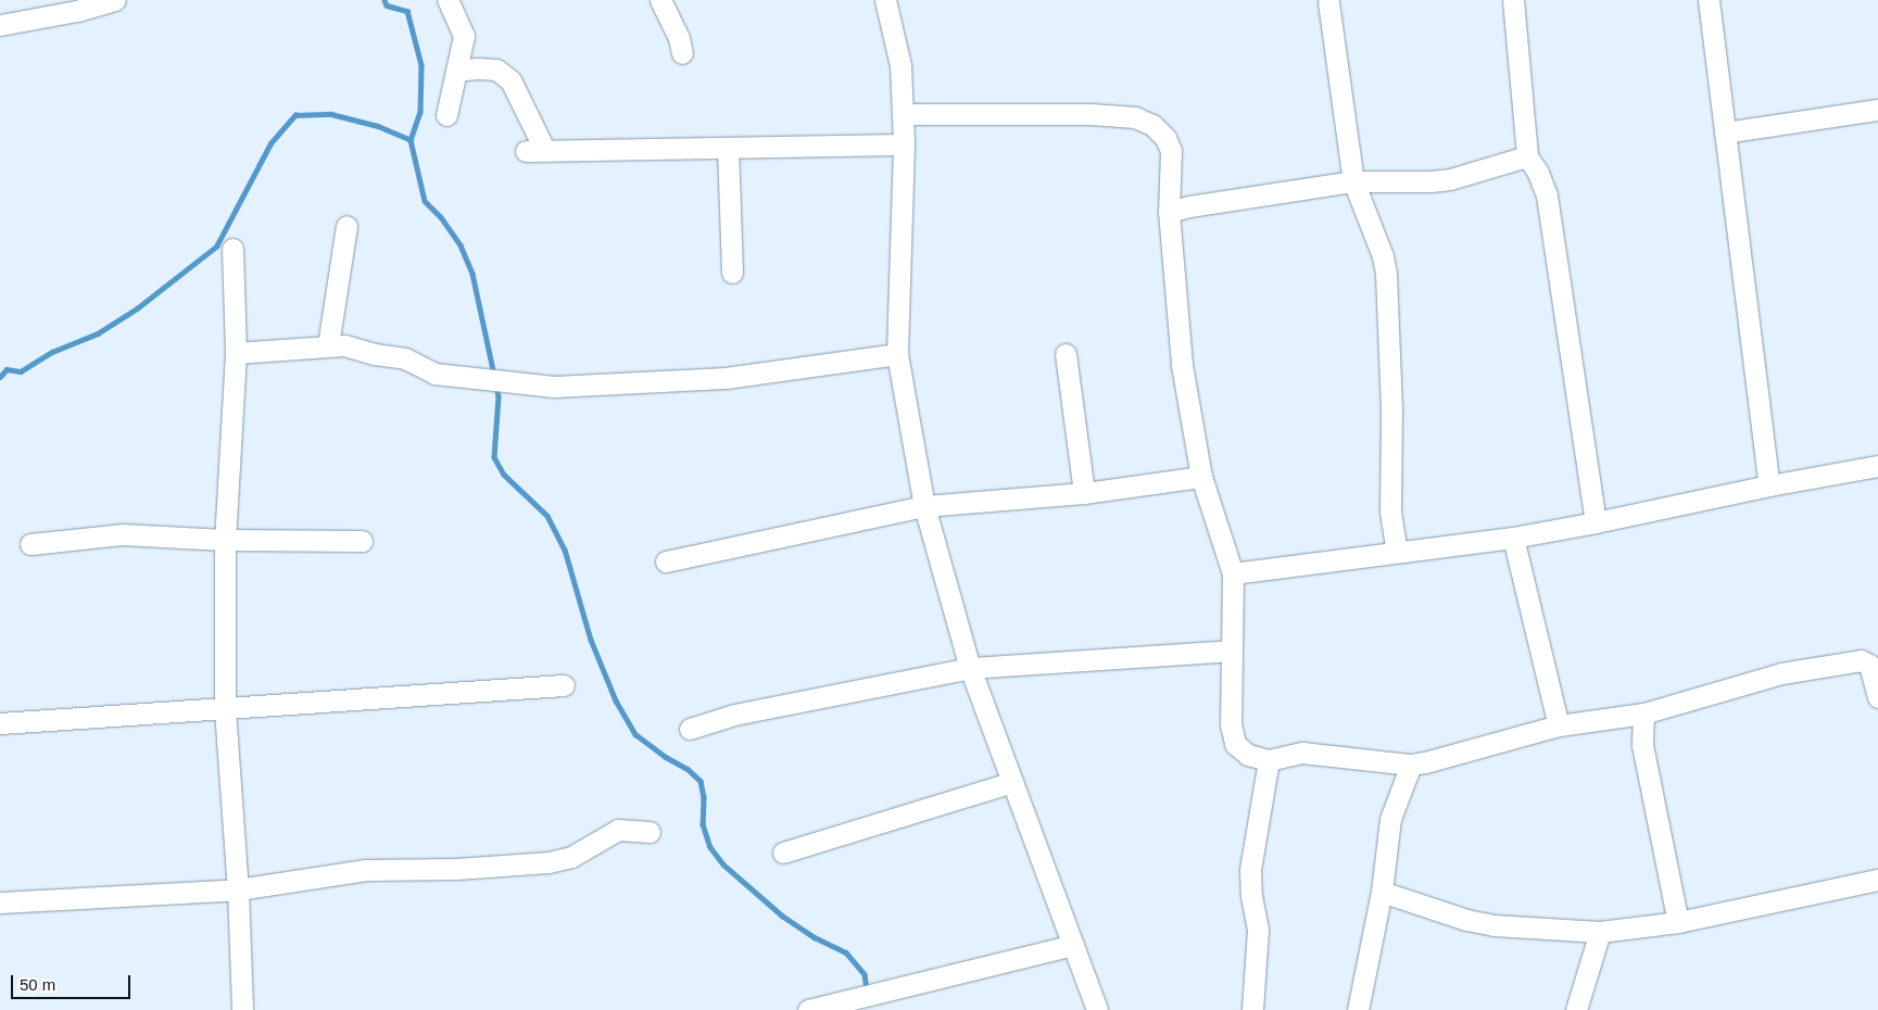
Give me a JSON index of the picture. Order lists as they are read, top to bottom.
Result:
{
  "scale_bar": "50 m"
}
